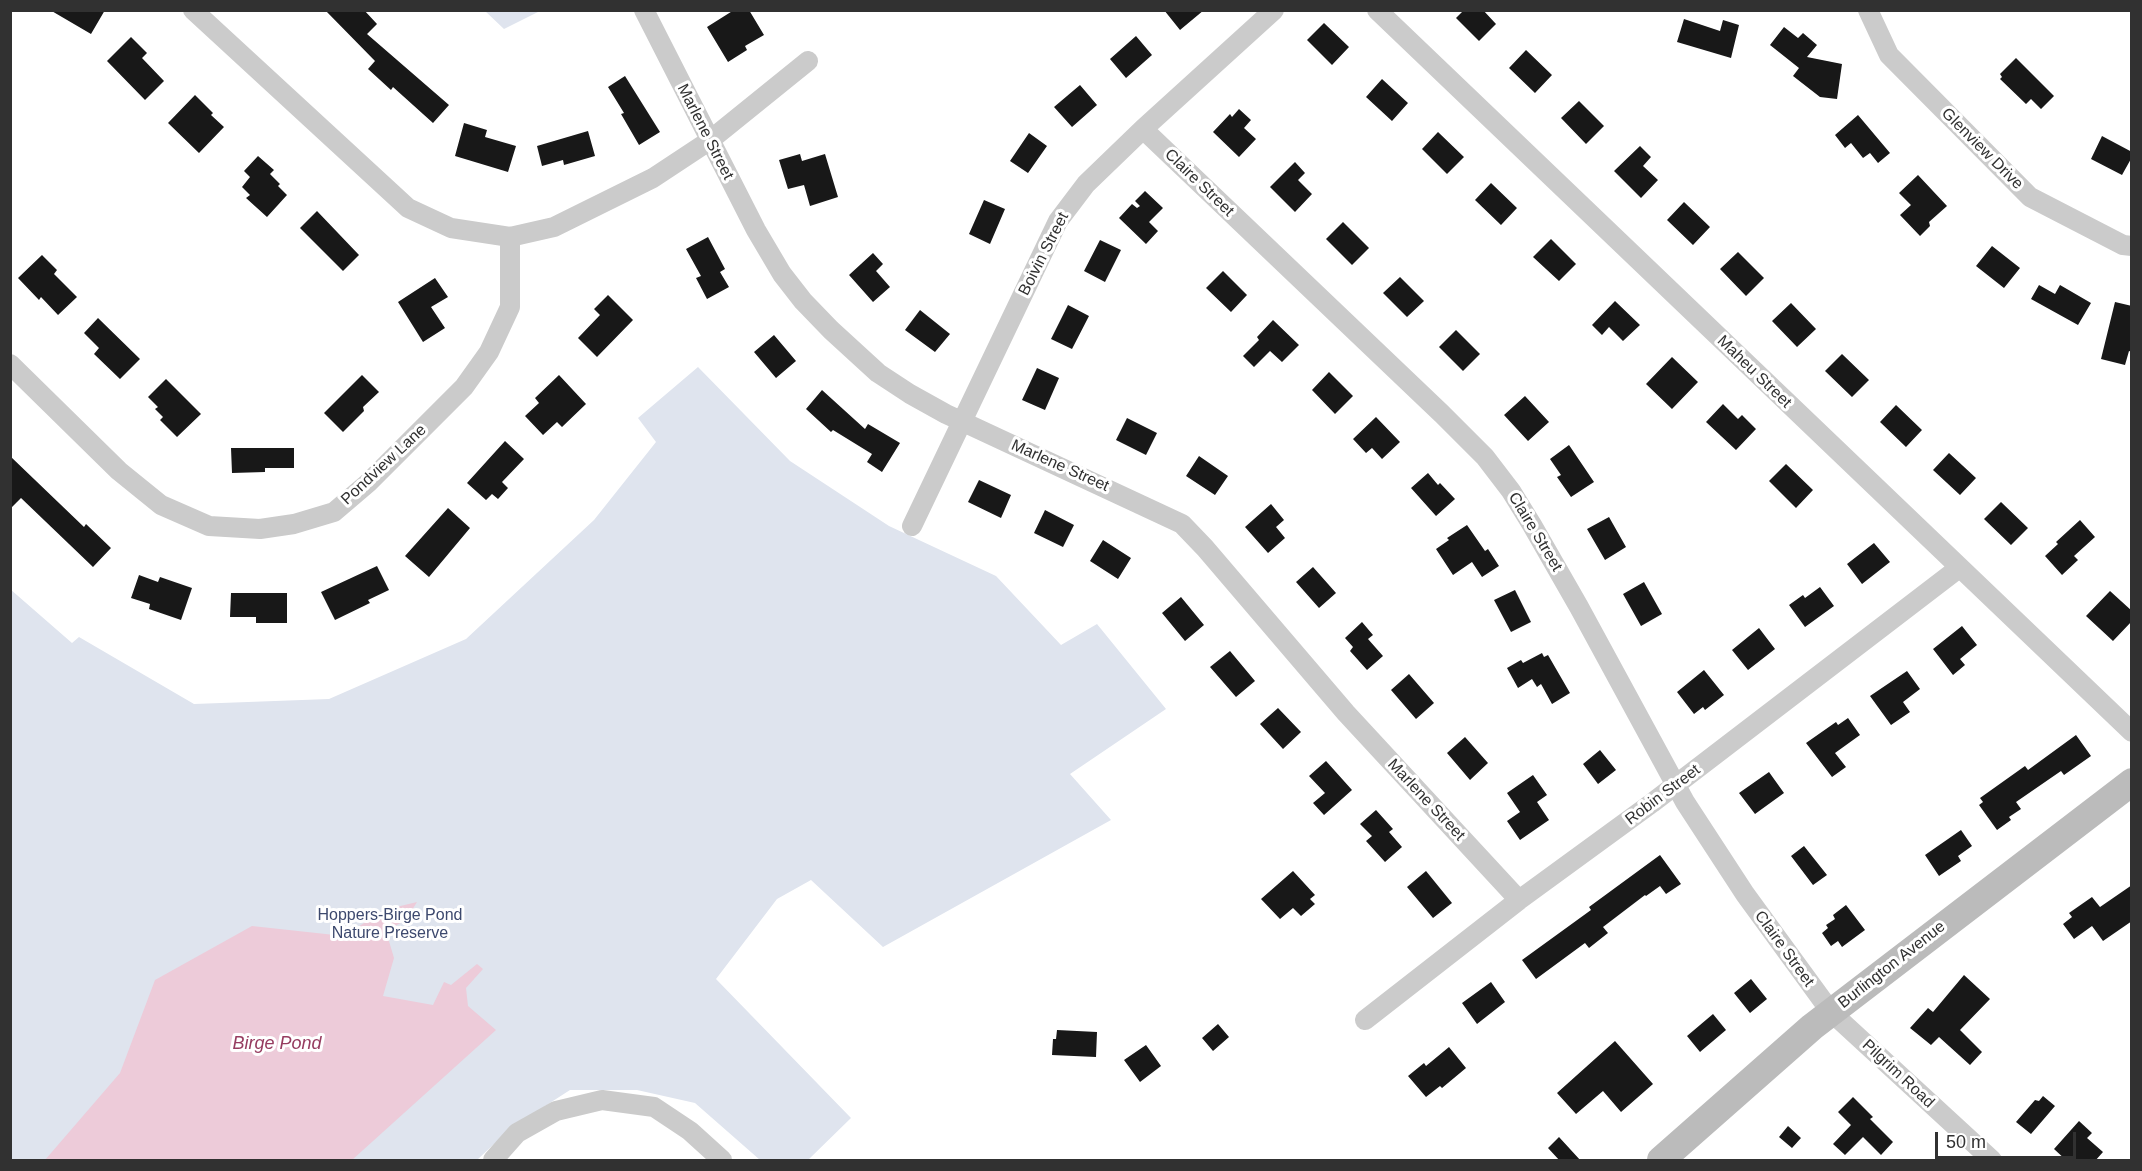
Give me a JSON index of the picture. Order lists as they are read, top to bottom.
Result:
{
  "streets": {
    "main road": ["Burlington Avenue"],
    "street": [
      "Marlene Street",
      "Glenview Drive",
      "Claire Street",
      "Boivin Street",
      "Maheu Street",
      "Pondview Lane",
      "Robin Street",
      "Pilgrim Road"
    ]
  },
  "crossings": [
    ["Marlene Street", "Boivin Street"],
    ["Marlene Street", "Robin Street"],
    ["Claire Street", "Boivin Street"],
    ["Claire Street", "Robin Street"],
    ["Claire Street", "Burlington Avenue"],
    ["Claire Street", "Pilgrim Road"],
    ["Maheu Street", "Robin Street"],
    ["Burlington Avenue", "Pilgrim Road"]
  ],
  "water": ["Birge Pond"],
  "parks": ["Hoppers-Birge Pond Nature Preserve"],
  "scale_bar": "50 m"
}
